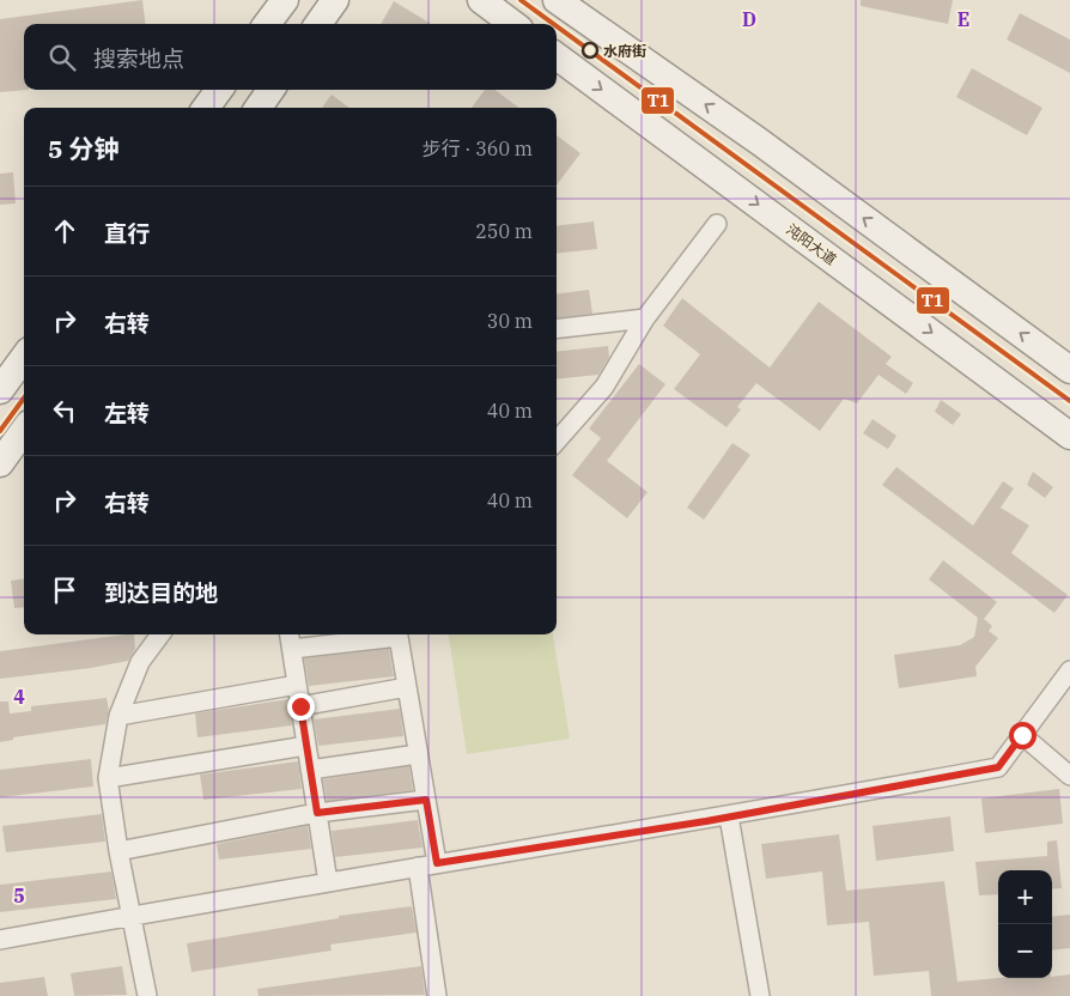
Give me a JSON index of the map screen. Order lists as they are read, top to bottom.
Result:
{
  "streets": {
    "main road": ["沌阳大道"]
  },
  "places": ["水府街"],
  "lines": ["transit line T1"],
  "page": {
    "search": "搜索地点",
    "heading": ["5 分钟", "步行 · 360 m"],
    "list": [
      ["直行", "250 m"],
      ["右转", "30 m"],
      ["左转", "40 m"],
      ["右转", "40 m"],
      "到达目的地"
    ],
    "map_buttons": ["+", "−"]
  },
  "grid": {
    "columns": ["D", "E"],
    "rows": ["4", "5"]
  }
}
